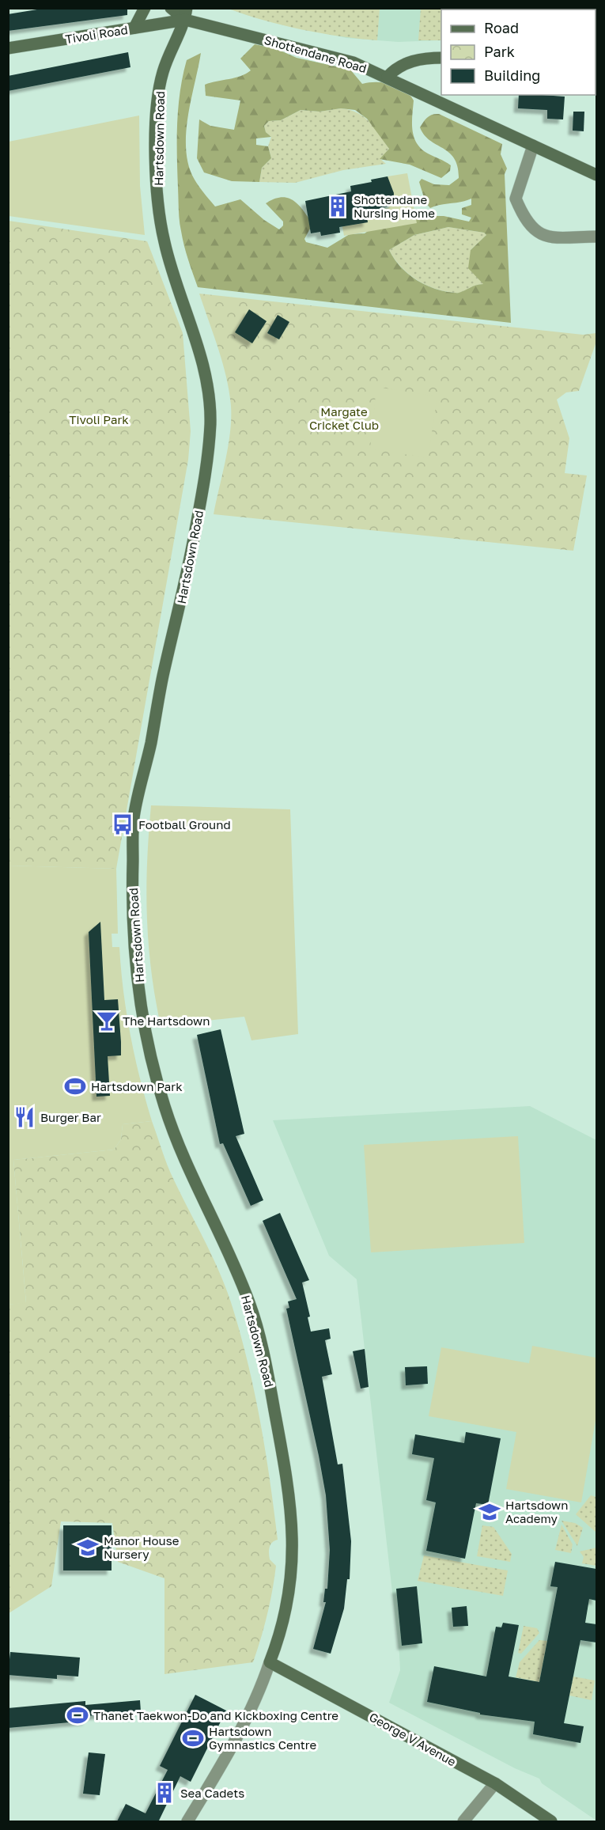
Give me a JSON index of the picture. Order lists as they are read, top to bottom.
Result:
{
  "streets": {
    "main road": [
      "Tivoli Road",
      "Shottendane Road",
      "Hartsdown Road",
      "George V Avenue"
    ]
  },
  "crossings": [
    ["Tivoli Road", "Shottendane Road"],
    ["Tivoli Road", "Hartsdown Road"],
    ["Shottendane Road", "Hartsdown Road"],
    ["Hartsdown Road", "George V Avenue"]
  ],
  "parks": ["Margate Cricket Club", "Tivoli Park"],
  "places": {
    "building": ["Shottendane Nursing Home", "Sea Cadets"],
    "bus stop": ["Football Ground"],
    "bar": ["The Hartsdown"],
    "sports": ["Hartsdown Park", "Thanet Taekwon-Do and Kickboxing Centre", "Hartsdown Gymnastics Centre"],
    "restaurant": ["Burger Bar"],
    "school or university": ["Hartsdown Academy", "Manor House Nursery"]
  },
  "legend": ["Road", "Park", "Building"]
}
